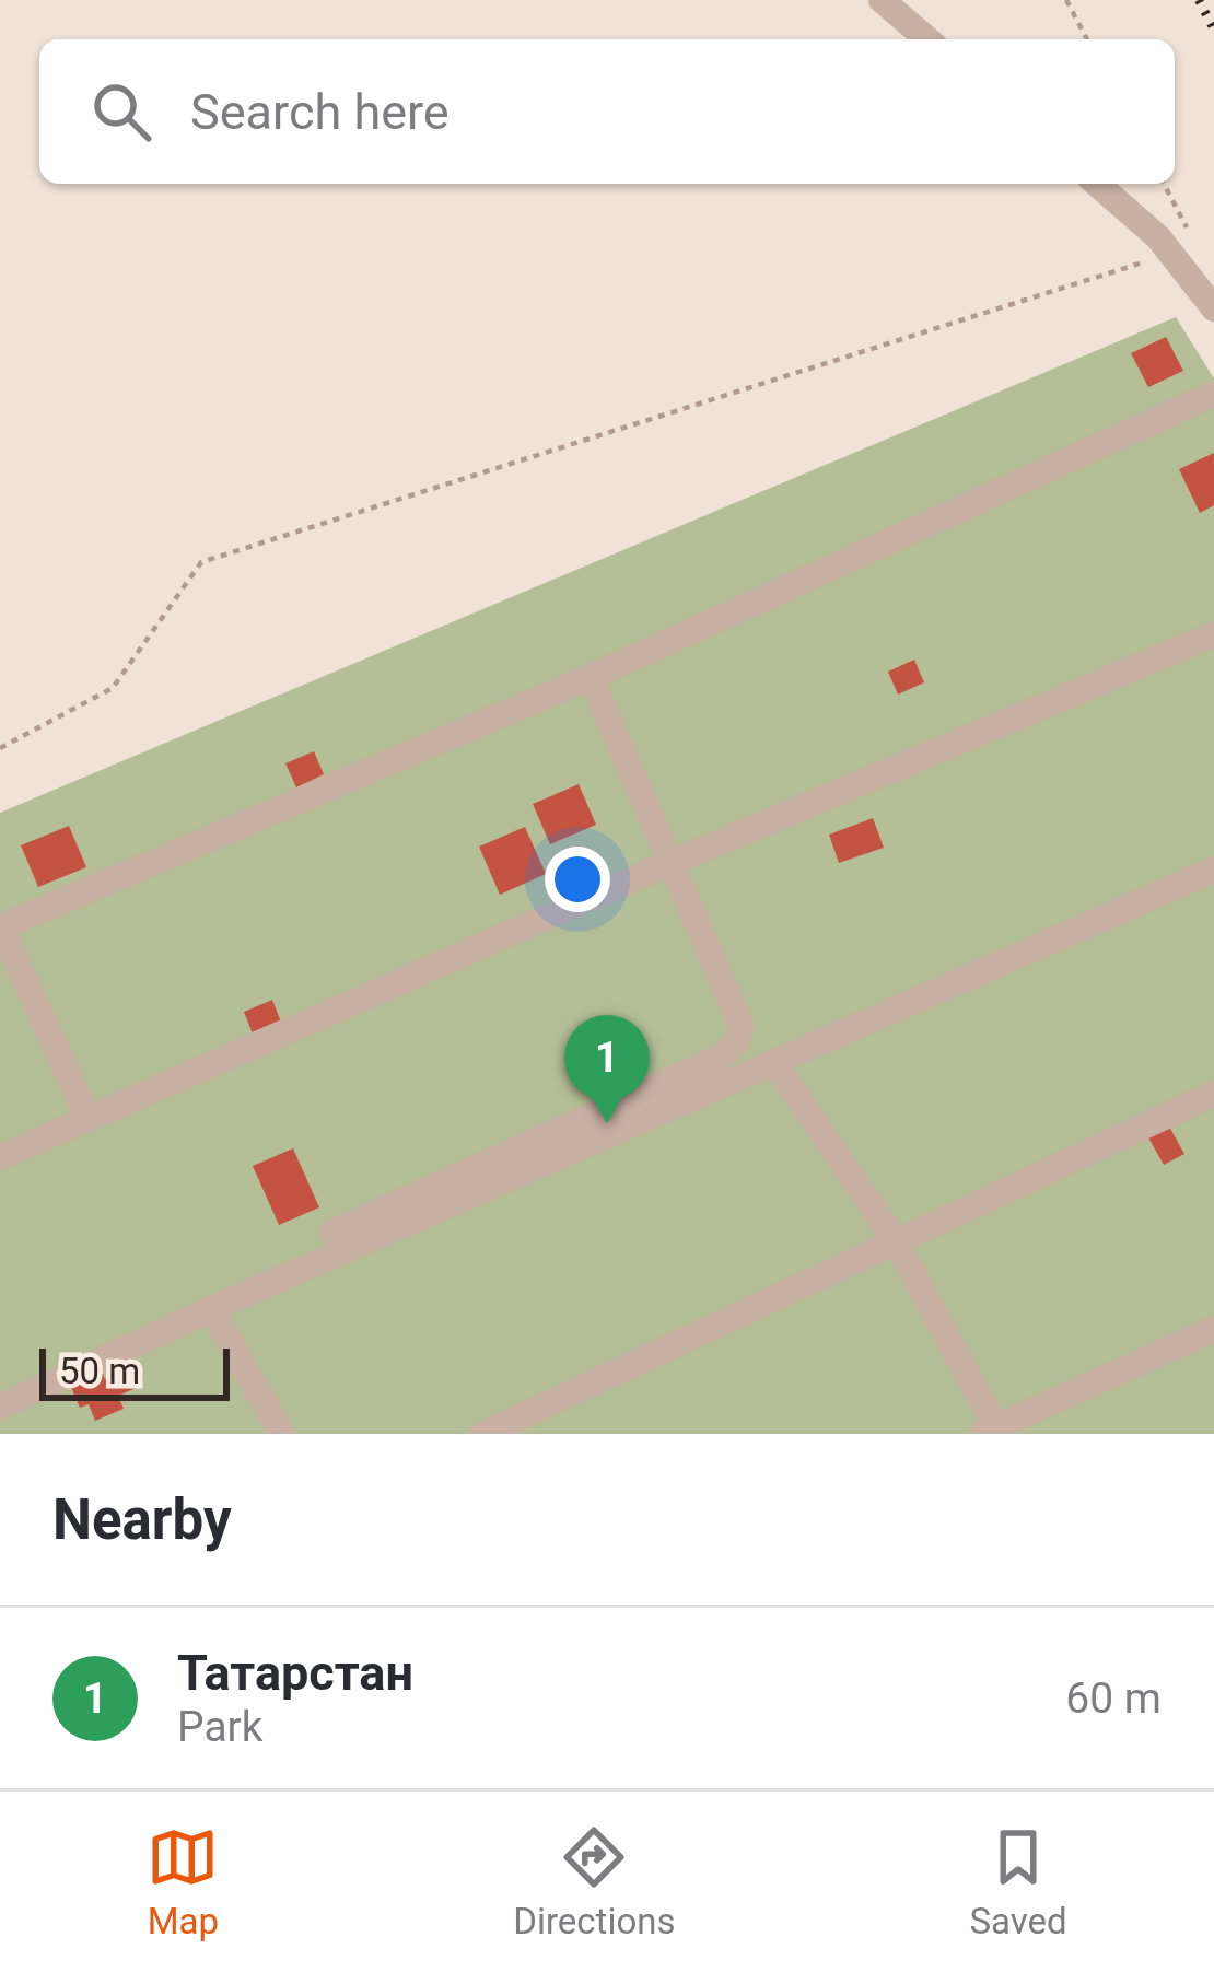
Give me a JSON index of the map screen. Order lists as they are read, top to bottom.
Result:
{
  "scale_bar": "50 m",
  "page": {
    "search": "Search here",
    "pins": "1",
    "scale": "50 m",
    "heading": "Nearby",
    "list": [
      {
        "mark": "1",
        "name": "Татарстан",
        "note": "Park",
        "value": "60 m"
      }
    ],
    "nav": ["Map", "Directions", "Saved"]
  }
}
